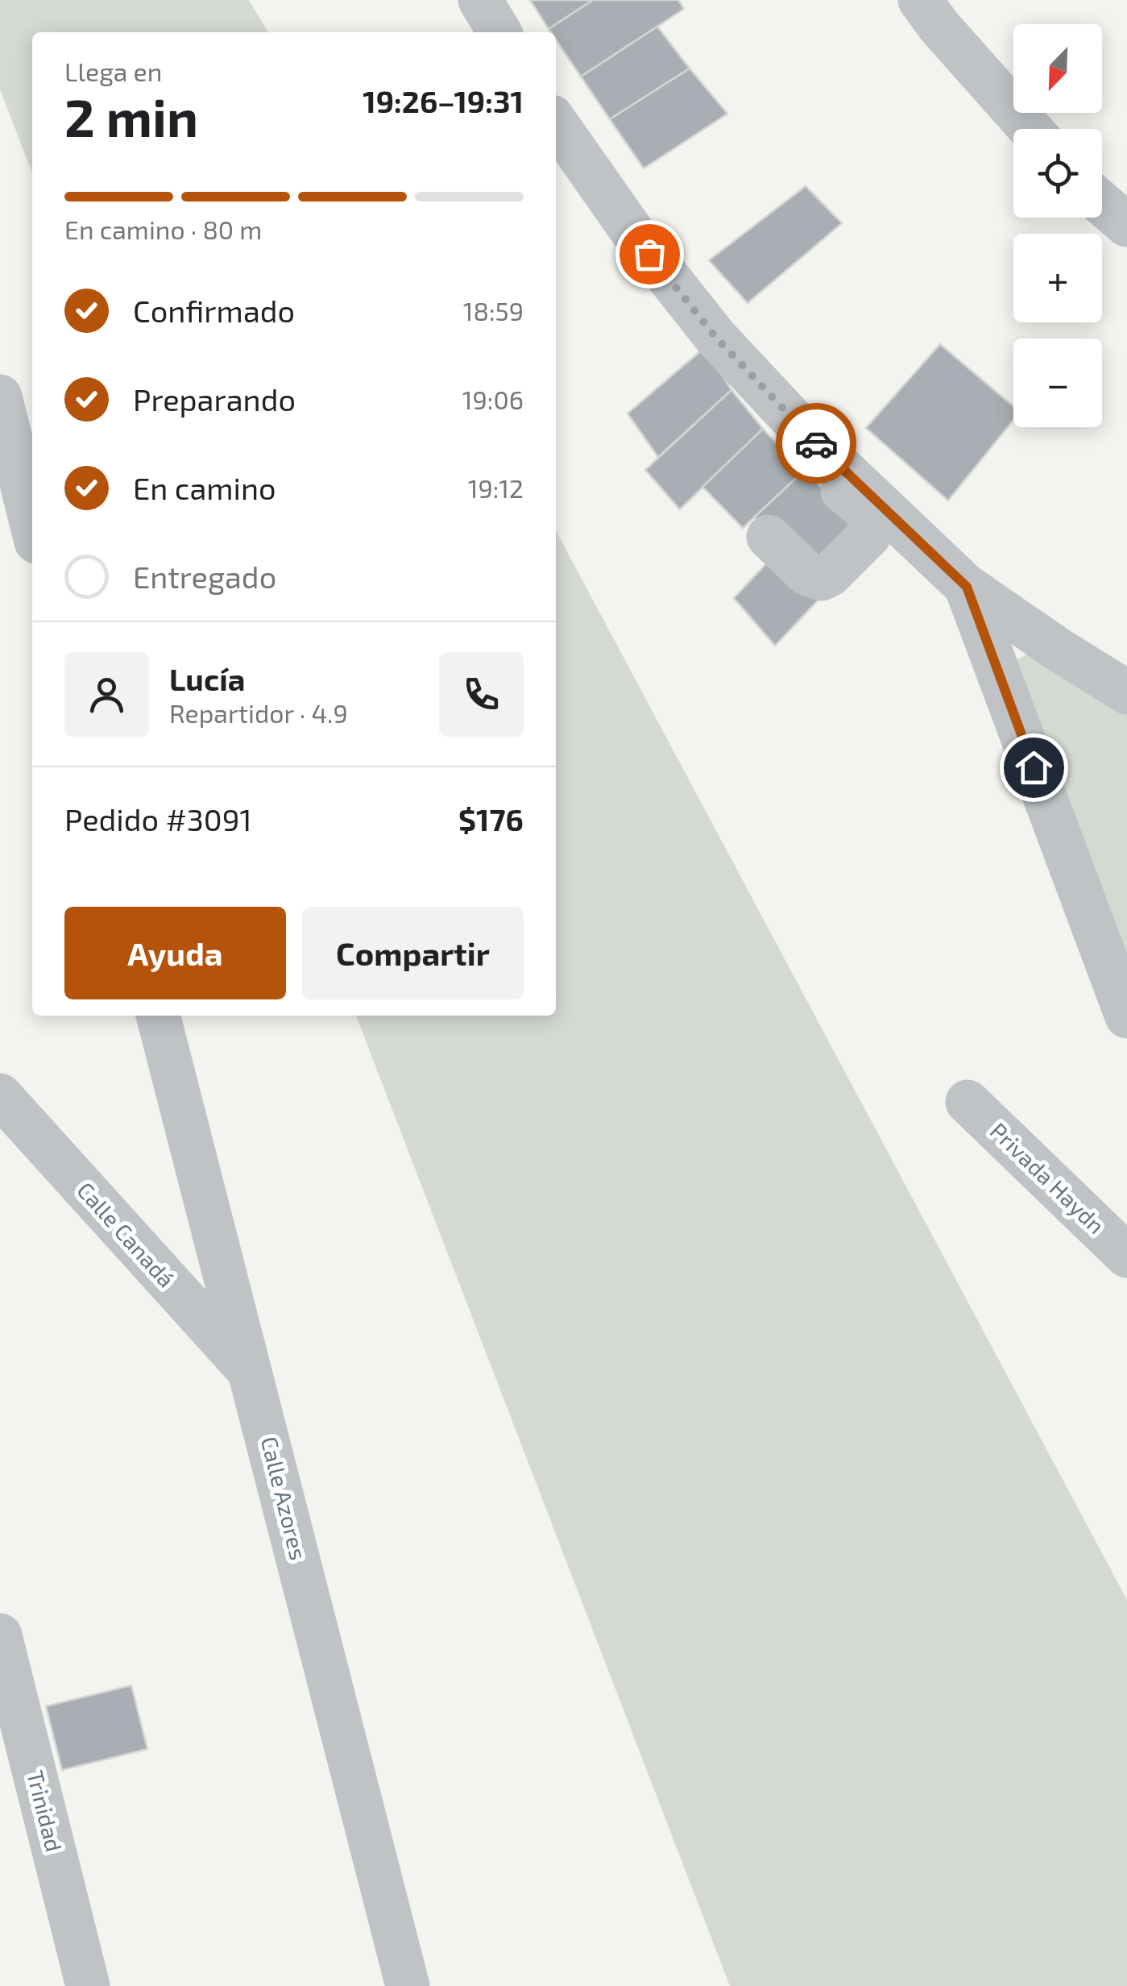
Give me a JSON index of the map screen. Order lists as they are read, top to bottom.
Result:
{
  "streets": {
    "street": [
      "Privada Haydn",
      "Calle Canadá",
      "Calle Azores",
      "Trinidad"
    ]
  },
  "crossings": [
    ["Calle Canadá", "Calle Azores"]
  ],
  "north": "bottom left",
  "page": {
    "map_buttons": ["+", "−"],
    "heading": ["2 min", "Llega en", "19:26–19:31"],
    "panel": [
      "Lucía",
      "Repartidor · 4.9",
      "Pedido #3091",
      "$176"
    ],
    "bar": "En camino · 80 m",
    "list": [
      ["Confirmado", "18:59"],
      ["Preparando", "19:06"],
      ["En camino", "19:12"],
      "Entregado"
    ],
    "buttons": ["Ayuda", "Compartir"]
  }
}
